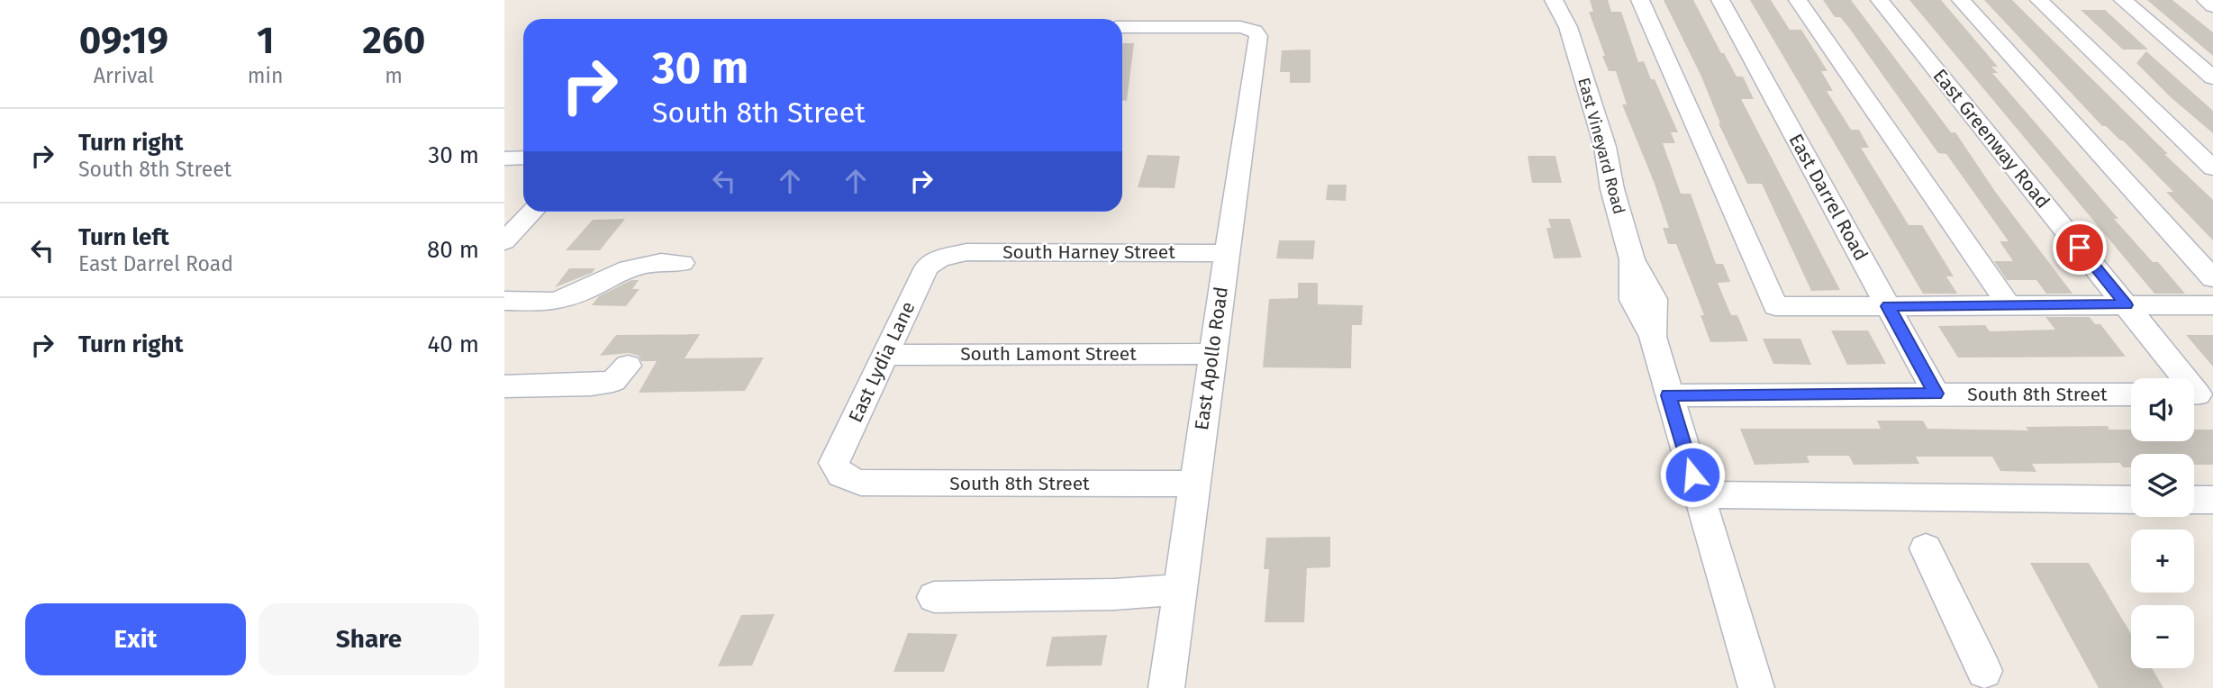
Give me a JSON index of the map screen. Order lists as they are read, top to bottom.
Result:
{
  "streets": {
    "street": [
      "East Greenway Road",
      "East Vineyard Road",
      "East Darrel Road",
      "South Harney Street",
      "South Lamont Street",
      "East Apollo Road",
      "East Lydia Lane",
      "South 8th Street"
    ]
  },
  "crossings": [
    ["East Vineyard Road", "South 8th Street"],
    ["East Darrel Road", "South 8th Street"],
    ["South Harney Street", "East Apollo Road"],
    ["South Harney Street", "East Lydia Lane"],
    ["South Lamont Street", "East Apollo Road"],
    ["South Lamont Street", "East Lydia Lane"],
    ["East Apollo Road", "South 8th Street"],
    ["East Lydia Lane", "South 8th Street"]
  ],
  "page": {
    "eta": [
      "09:19",
      "Arrival",
      "1",
      "min",
      "260",
      "m"
    ],
    "turn": ["30 m", "South 8th Street"],
    "list": [
      {
        "name": "Turn right",
        "note": "South 8th Street",
        "value": "30 m"
      },
      {
        "name": "Turn left",
        "note": "East Darrel Road",
        "value": "80 m"
      },
      {
        "name": "Turn right",
        "value": "40 m"
      }
    ],
    "map_buttons": ["+", "−"],
    "buttons": ["Exit", "Share"]
  }
}
